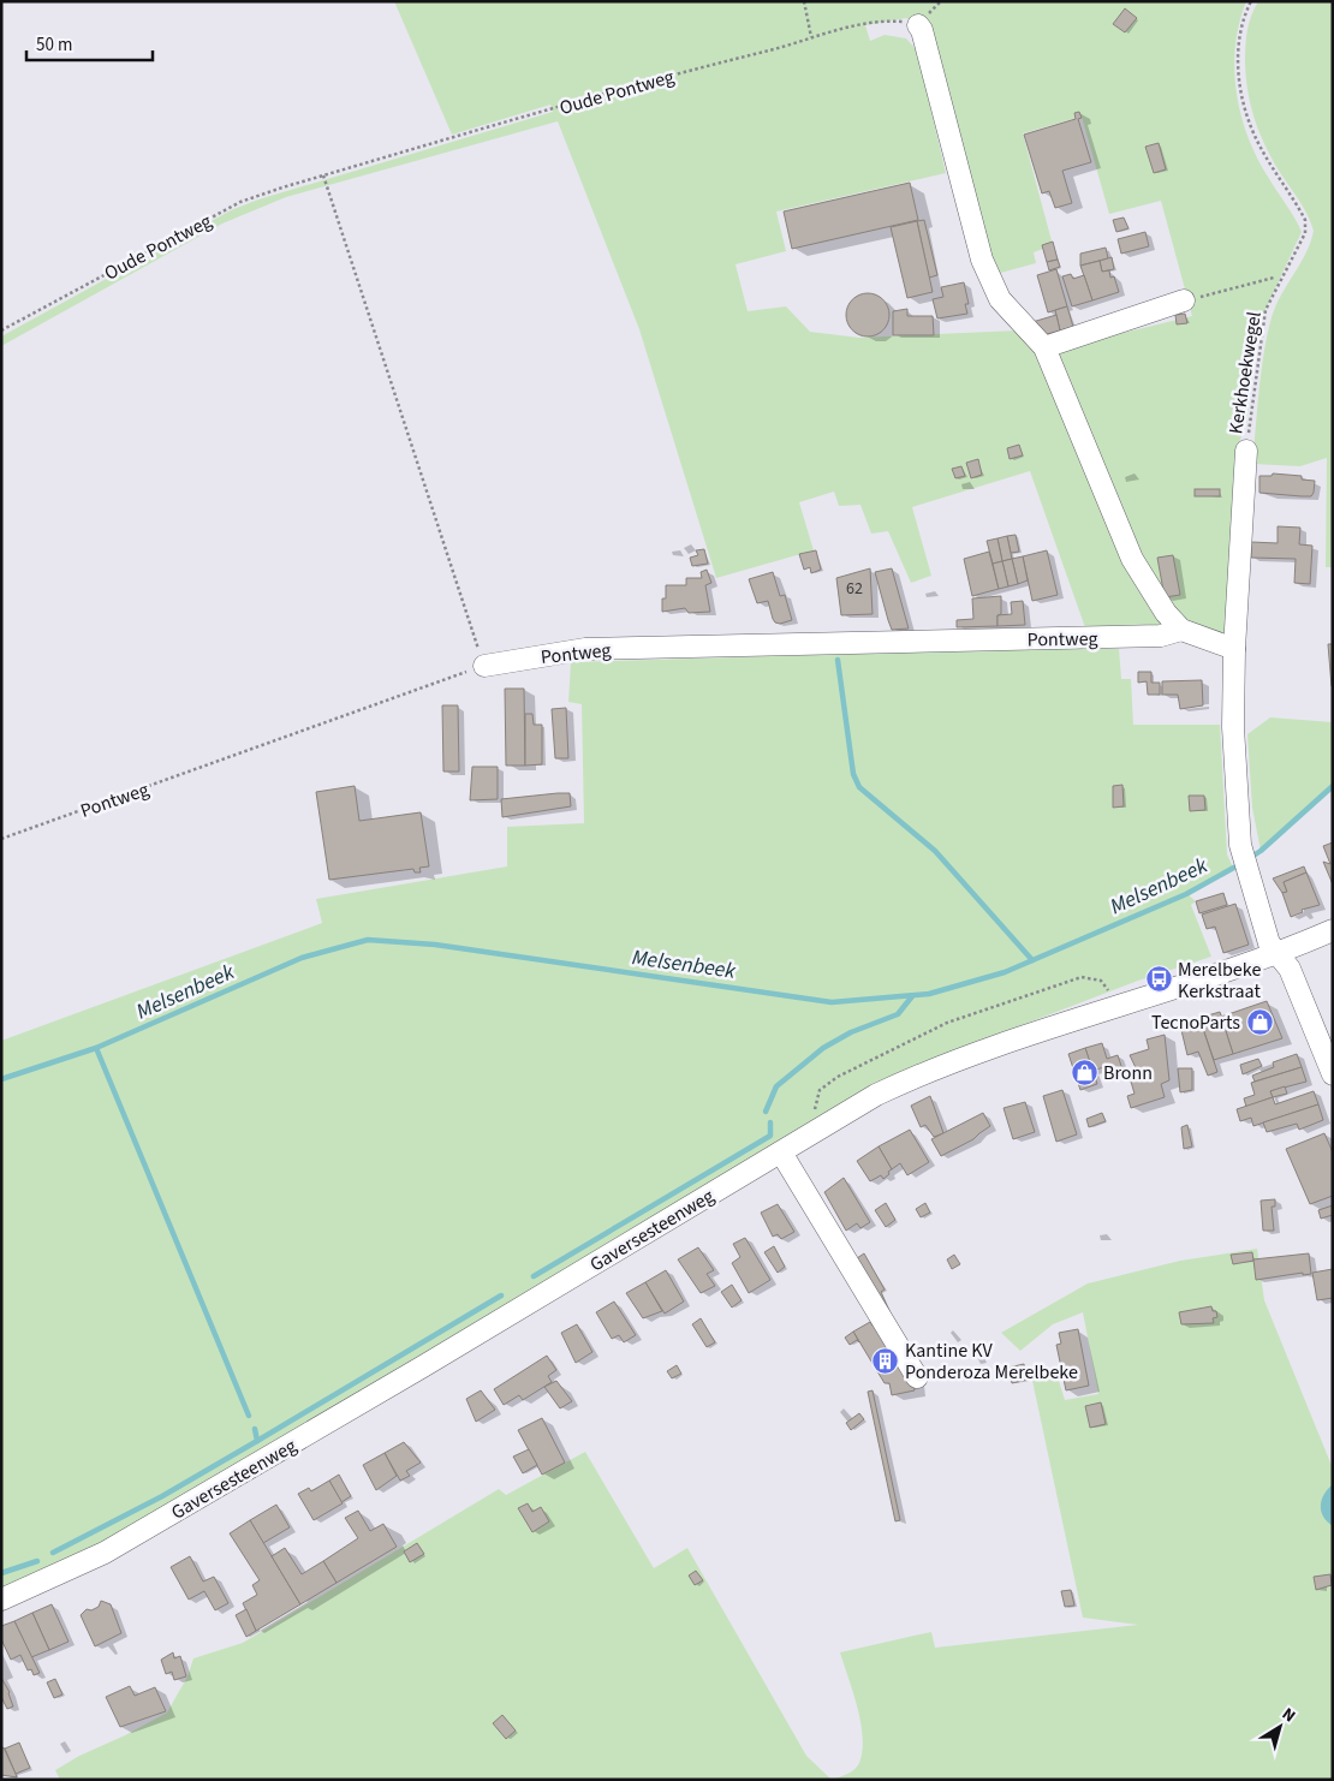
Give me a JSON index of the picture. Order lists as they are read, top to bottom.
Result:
{
  "streets": {
    "street": ["Pontweg", "Gaversesteenweg"],
    "path": ["Oude Pontweg", "Kerkhoekwegel"]
  },
  "water": ["Melsenbeek"],
  "places": {
    "bus stop": ["Merelbeke Kerkstraat"],
    "shop": ["TecnoParts", "Bronn"],
    "building": ["Kantine KV Ponderoza Merelbeke"]
  },
  "house_numbers": ["62"],
  "scale_bar": "50 m",
  "north": "top right"
}
